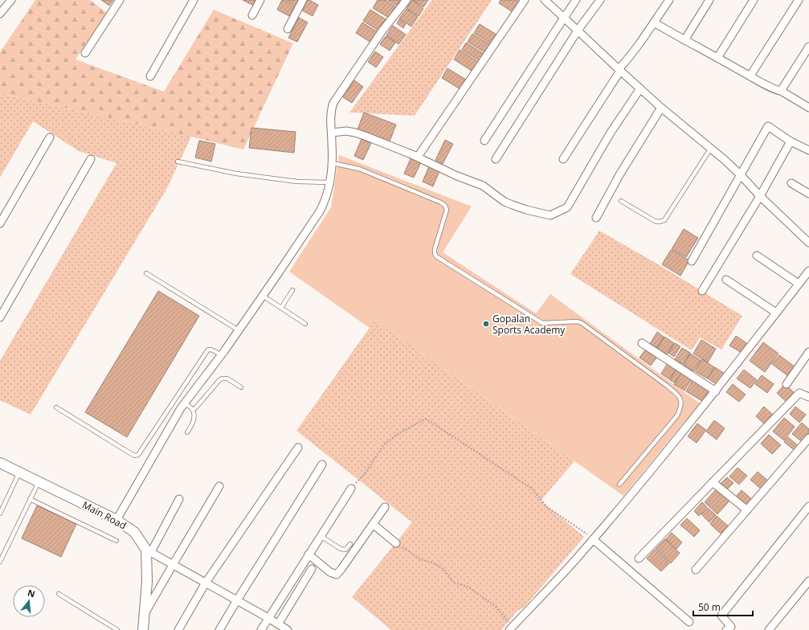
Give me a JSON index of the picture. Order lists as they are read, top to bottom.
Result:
{
  "streets": {
    "street": ["Main Road"]
  },
  "places": ["Gopalan Sports Academy"],
  "scale_bar": "50 m",
  "north": "top"
}
